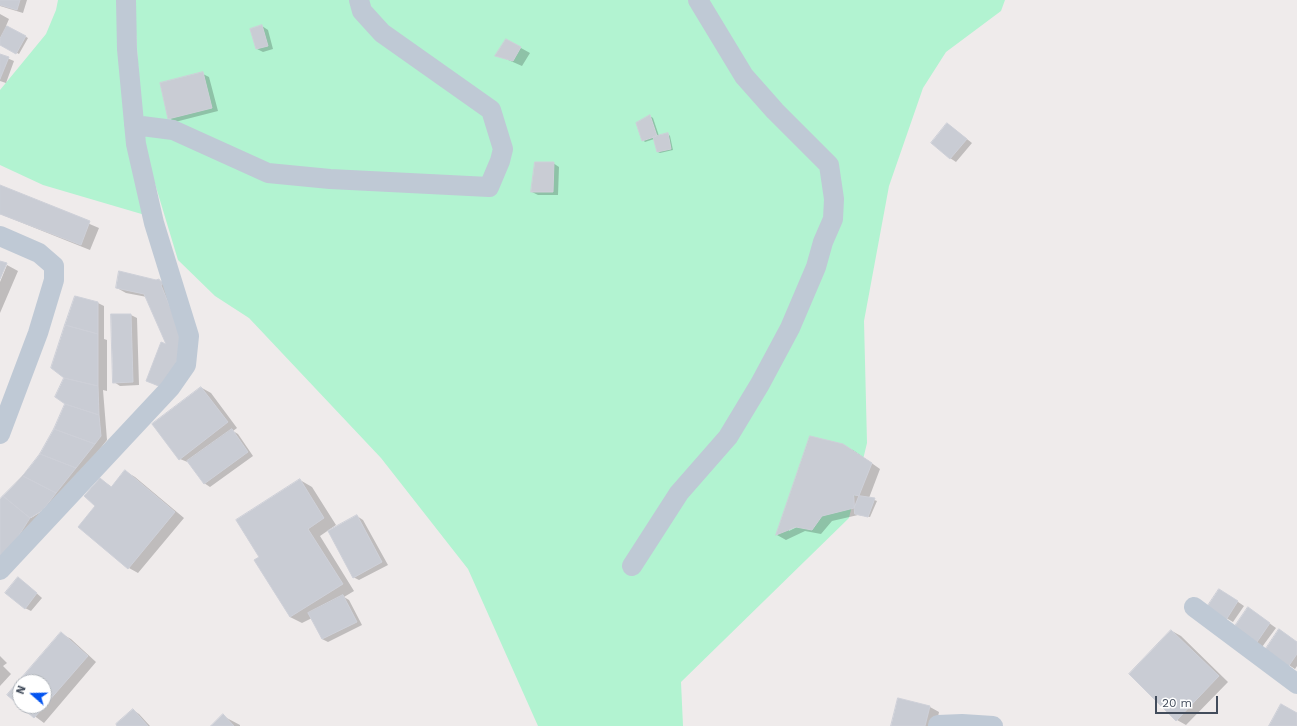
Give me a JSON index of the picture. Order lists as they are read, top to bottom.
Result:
{
  "scale_bar": "20 m",
  "north": "left"
}
